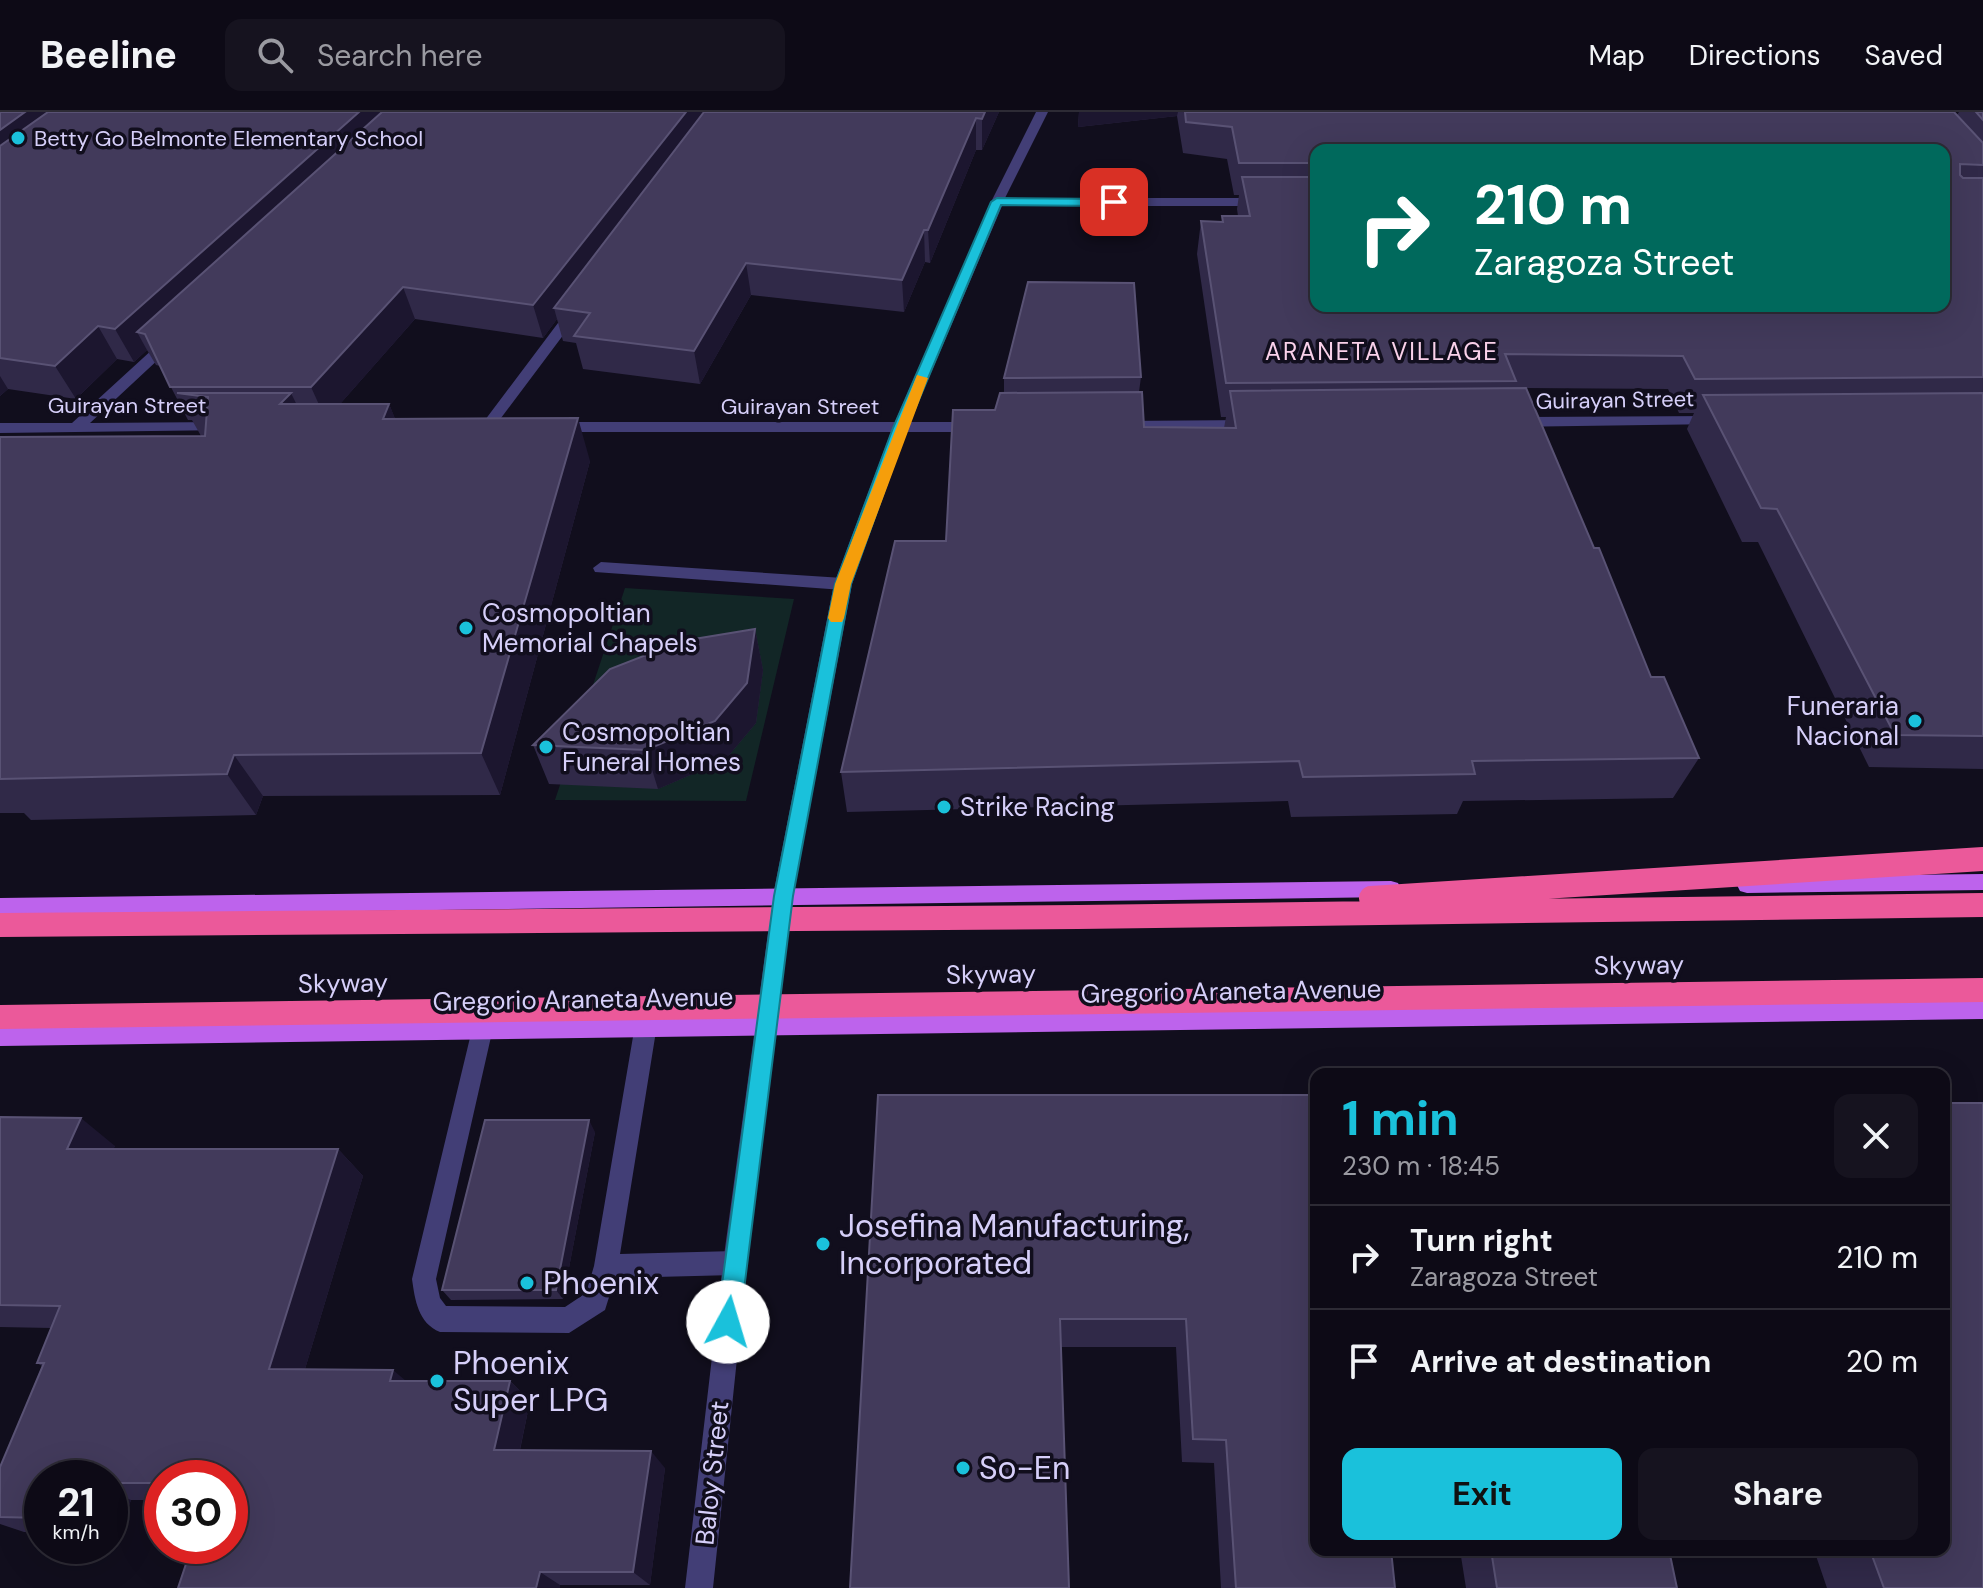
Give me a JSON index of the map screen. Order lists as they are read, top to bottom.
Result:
{
  "streets": {
    "highway": ["Skyway"],
    "main road": ["Gregorio Araneta Avenue"],
    "street": ["Guirayan Street", "Baloy Street"]
  },
  "crossings": [
    ["Guirayan Street", "Baloy Street"],
    ["Gregorio Araneta Avenue", "Baloy Street"]
  ],
  "districts": ["ARANETA VILLAGE"],
  "places": [
    "Betty Go Belmonte Elementary School",
    "Cosmopoltian Memorial Chapels",
    "Funeraria Nacional",
    "Cosmopoltian Funeral Homes",
    "Strike Racing",
    "Josefina Manufacturing, Incorporated",
    "Phoenix",
    "Phoenix Super LPG",
    "So-En"
  ],
  "page": {
    "header": "Beeline",
    "search": "Search here",
    "nav": ["Map", "Directions", "Saved"],
    "turn": ["210 m", "Zaragoza Street"],
    "heading": ["1 min", "230 m · 18:45"],
    "list": [
      {
        "name": "Turn right",
        "note": "Zaragoza Street",
        "value": "210 m"
      },
      {
        "name": "Arrive at destination",
        "value": "20 m"
      }
    ],
    "buttons": ["Exit", "Share"],
    "speed": "21 km/h",
    "limit": "30"
  }
}
